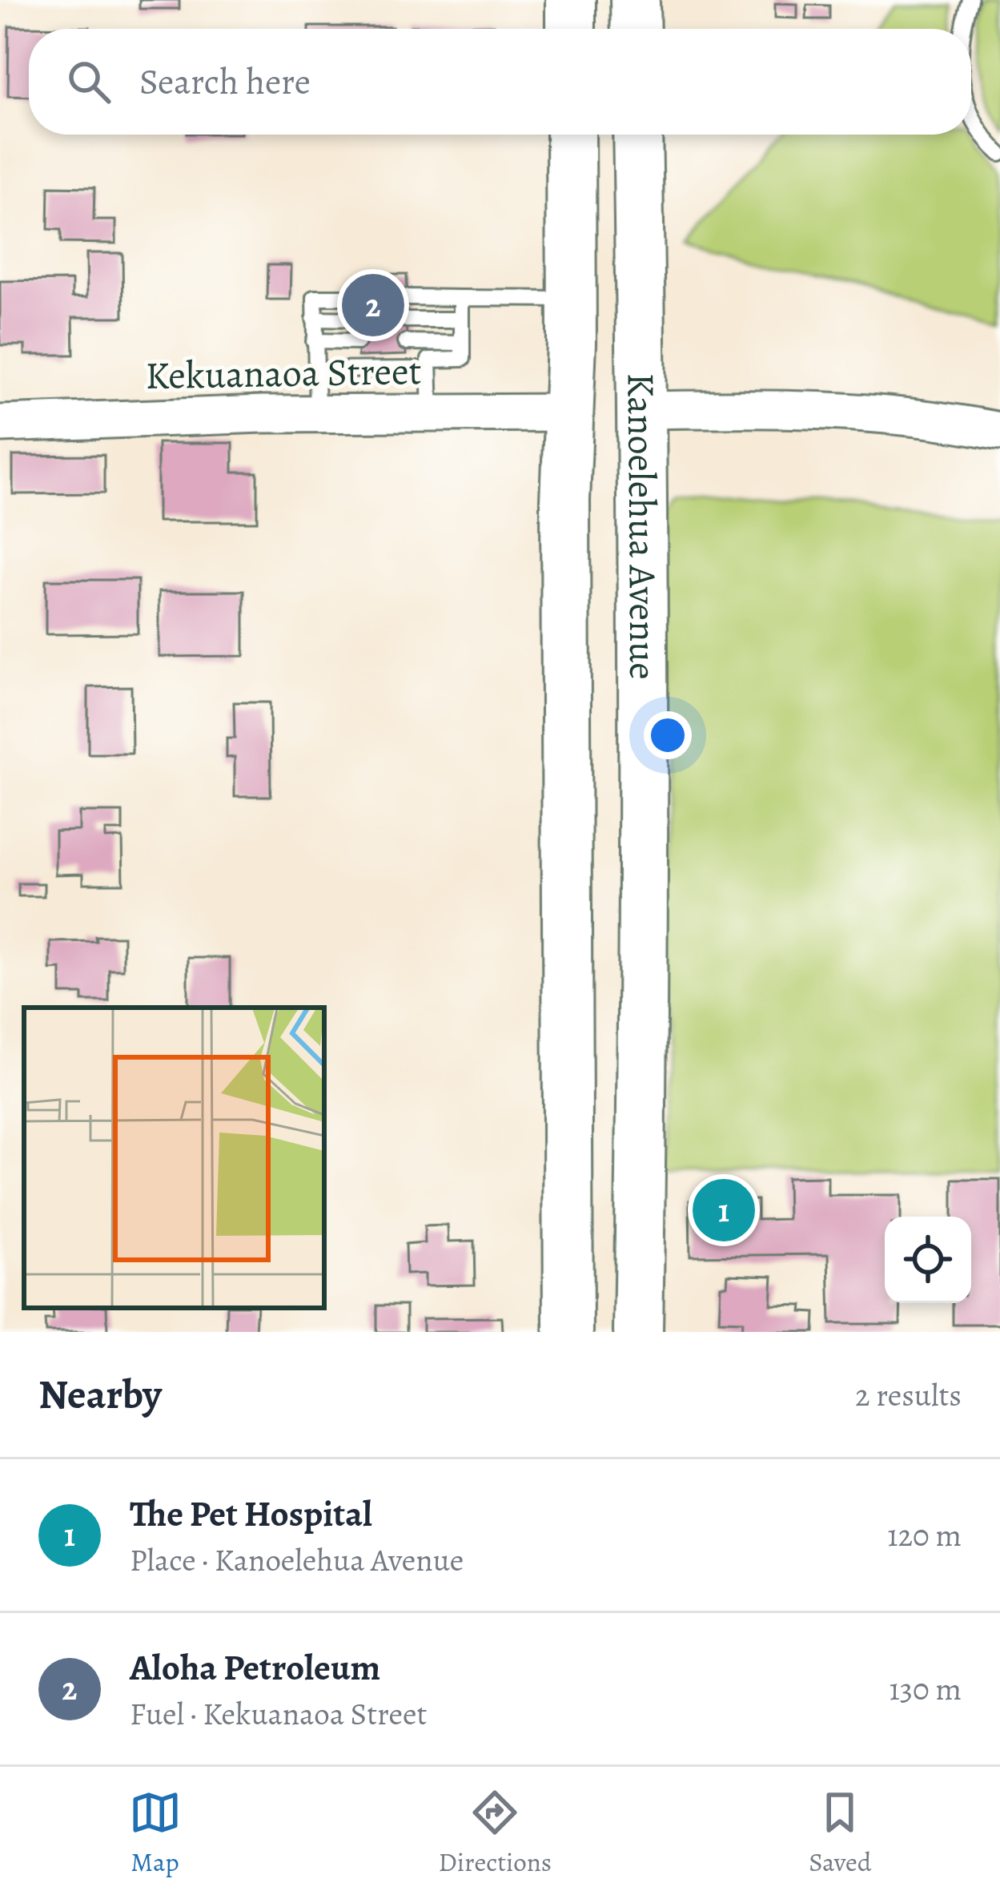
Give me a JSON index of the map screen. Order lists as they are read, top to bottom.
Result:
{
  "streets": {
    "highway": ["Kanoelehua Avenue"],
    "street": ["Kekuanaoa Street"]
  },
  "crossings": [
    ["Kekuanaoa Street", "Kanoelehua Avenue"]
  ],
  "page": {
    "search": "Search here",
    "pins": ["2", "1"],
    "heading": ["Nearby", "2 results"],
    "list": [
      {
        "mark": "1",
        "name": "The Pet Hospital",
        "note": "Place · Kanoelehua Avenue",
        "value": "120 m"
      },
      {
        "mark": "2",
        "name": "Aloha Petroleum",
        "note": "Fuel · Kekuanaoa Street",
        "value": "130 m"
      }
    ],
    "nav": ["Map", "Directions", "Saved"]
  }
}
